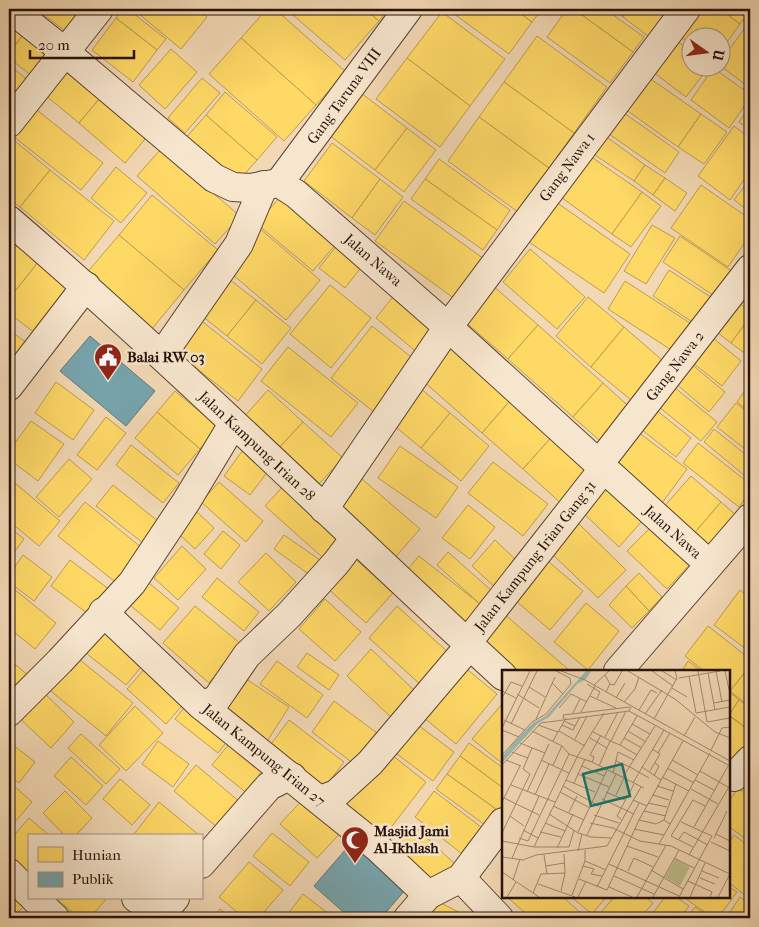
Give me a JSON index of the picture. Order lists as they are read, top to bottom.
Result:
{
  "streets": {
    "street": [
      "Gang Taruna VIII",
      "Gang Nawa 1",
      "Jalan Nawa",
      "Gang Nawa 2",
      "Jalan Kampung Irian 28",
      "Jalan Kampung Irian Gang 31",
      "Jalan Kampung Irian 27"
    ]
  },
  "crossings": [
    ["Gang Taruna VIII", "Jalan Nawa"],
    ["Gang Taruna VIII", "Jalan Kampung Irian 28"],
    ["Gang Nawa 1", "Jalan Nawa"],
    ["Gang Nawa 1", "Jalan Kampung Irian 28"],
    ["Jalan Nawa", "Gang Nawa 2"],
    ["Jalan Nawa", "Jalan Kampung Irian Gang 31"],
    ["Gang Nawa 2", "Jalan Kampung Irian Gang 31"],
    ["Jalan Kampung Irian 28", "Jalan Kampung Irian Gang 31"],
    ["Jalan Kampung Irian Gang 31", "Jalan Kampung Irian 27"]
  ],
  "places": {
    "public building": ["Balai RW 03"],
    "mosque": ["Masjid Jami Al-Ikhlash"]
  },
  "legend": ["Hunian", "Publik"],
  "scale_bar": "20 m",
  "north": "right"
}
